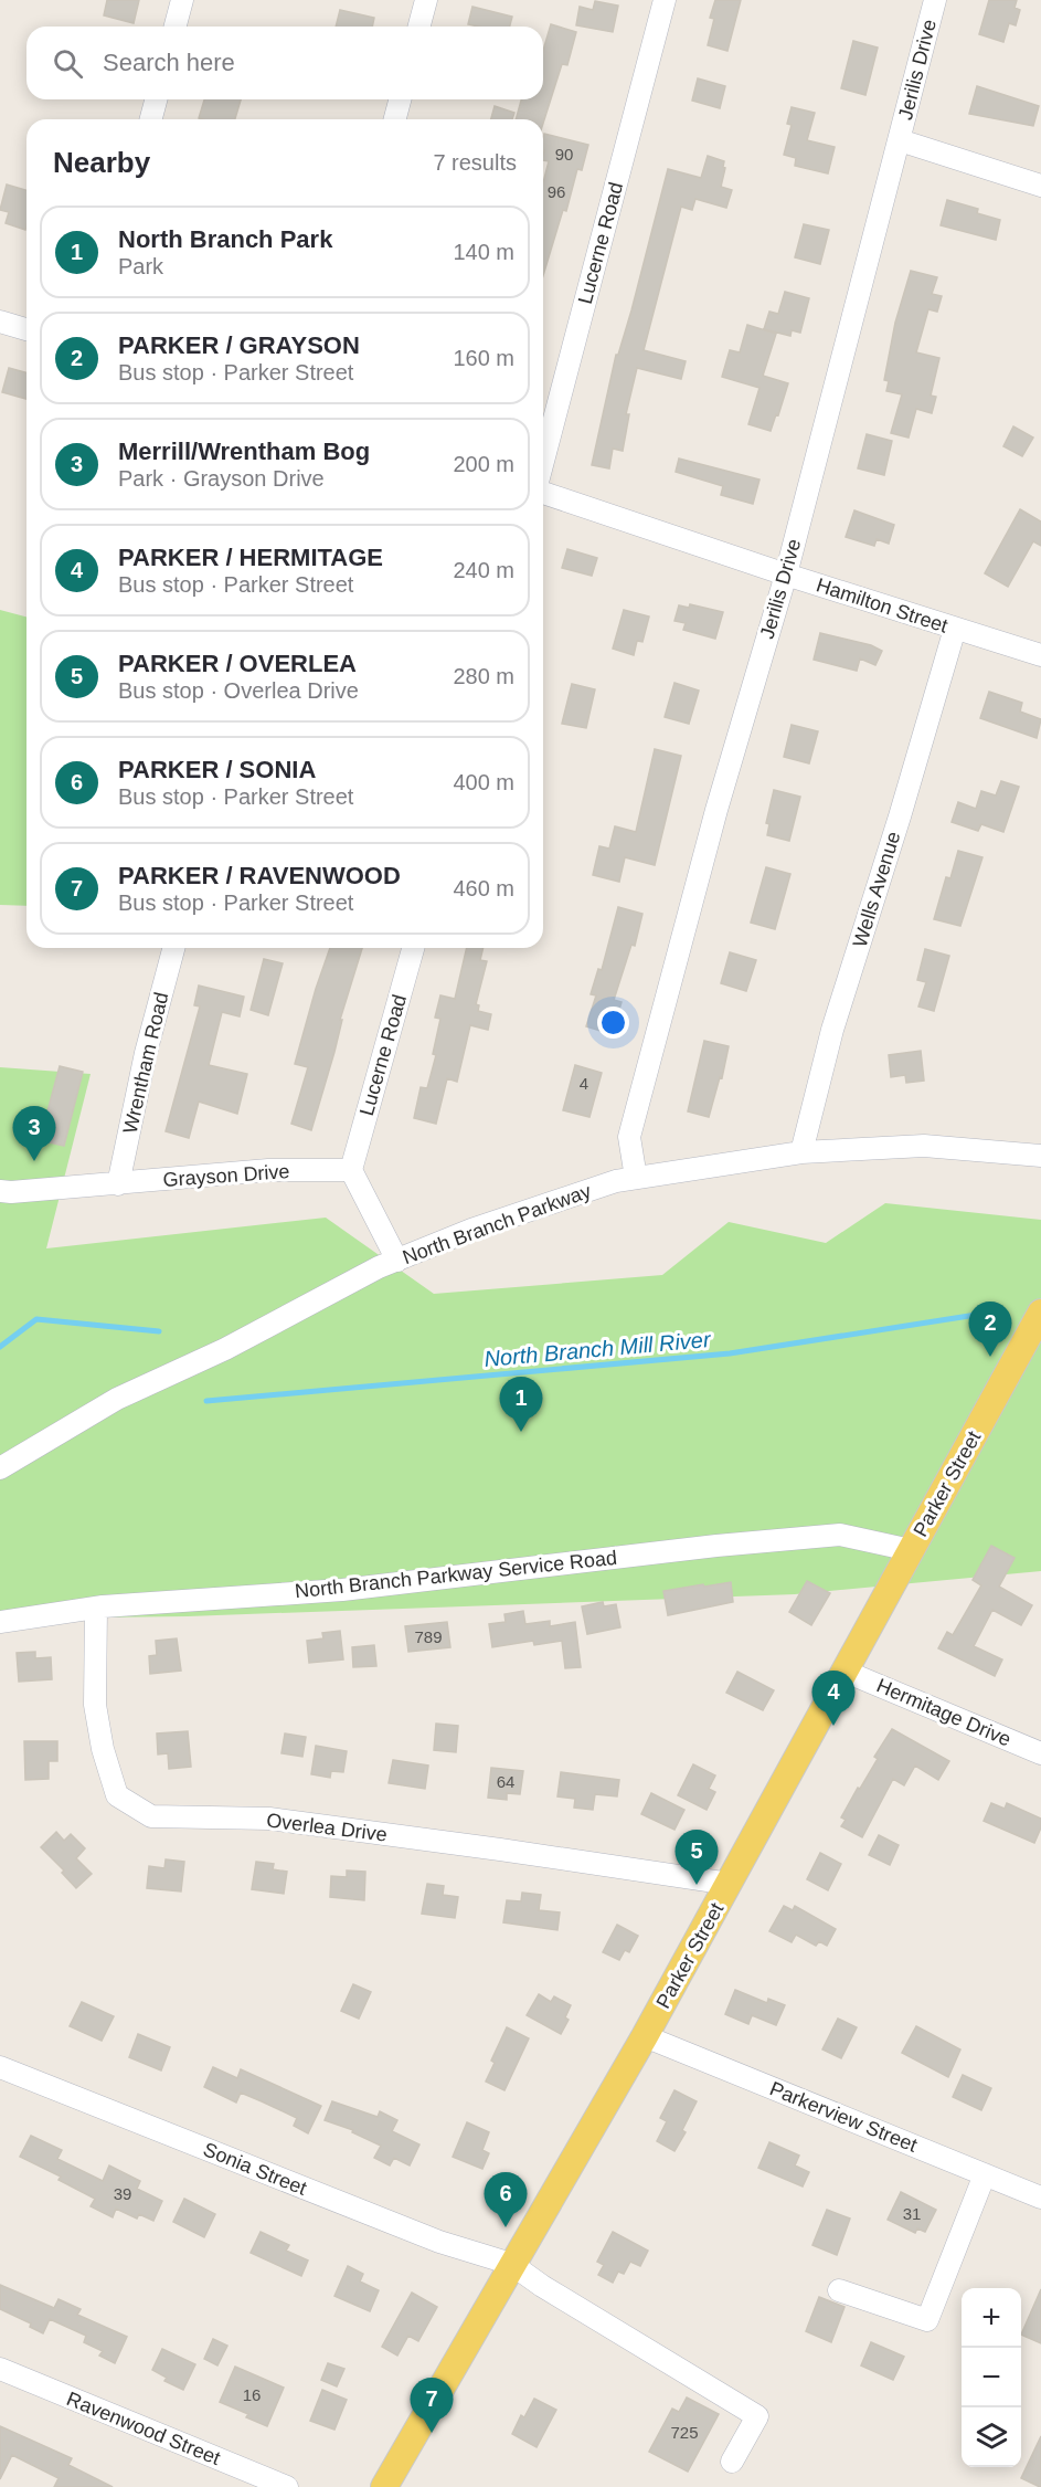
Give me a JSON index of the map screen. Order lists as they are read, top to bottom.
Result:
{
  "streets": {
    "main road": ["Parker Street"],
    "street": [
      "Jerilis Drive",
      "Lucerne Road",
      "Hamilton Street",
      "Wells Avenue",
      "Wrentham Road",
      "Grayson Drive",
      "North Branch Parkway",
      "North Branch Parkway Service Road",
      "Hermitage Drive",
      "Overlea Drive",
      "Parkerview Street",
      "Sonia Street",
      "Ravenwood Street"
    ]
  },
  "crossings": [
    ["Jerilis Drive", "Hamilton Street"],
    ["Jerilis Drive", "North Branch Parkway"],
    ["Lucerne Road", "Grayson Drive"],
    ["Hamilton Street", "Wells Avenue"],
    ["Wells Avenue", "North Branch Parkway"],
    ["Wrentham Road", "Grayson Drive"],
    ["Parker Street", "North Branch Parkway Service Road"],
    ["Parker Street", "Hermitage Drive"],
    ["Parker Street", "Overlea Drive"],
    ["Parker Street", "Parkerview Street"],
    ["Parker Street", "Sonia Street"],
    ["North Branch Parkway Service Road", "Overlea Drive"]
  ],
  "water": ["North Branch Mill River"],
  "house_numbers": [
    "90",
    "96",
    "4",
    "789",
    "64",
    "39",
    "31",
    "16",
    "725"
  ],
  "page": {
    "search": "Search here",
    "heading": ["Nearby", "7 results"],
    "list": [
      {
        "mark": "1",
        "name": "North Branch Park",
        "note": "Park",
        "value": "140 m"
      },
      {
        "mark": "2",
        "name": "PARKER / GRAYSON",
        "note": "Bus stop · Parker Street",
        "value": "160 m"
      },
      {
        "mark": "3",
        "name": "Merrill/Wrentham Bog",
        "note": "Park · Grayson Drive",
        "value": "200 m"
      },
      {
        "mark": "4",
        "name": "PARKER / HERMITAGE",
        "note": "Bus stop · Parker Street",
        "value": "240 m"
      },
      {
        "mark": "5",
        "name": "PARKER / OVERLEA",
        "note": "Bus stop · Overlea Drive",
        "value": "280 m"
      },
      {
        "mark": "6",
        "name": "PARKER / SONIA",
        "note": "Bus stop · Parker Street",
        "value": "400 m"
      },
      {
        "mark": "7",
        "name": "PARKER / RAVENWOOD",
        "note": "Bus stop · Parker Street",
        "value": "460 m"
      }
    ],
    "pins": [
      "3",
      "2",
      "1",
      "4",
      "5",
      "6",
      "7"
    ],
    "map_buttons": ["+", "−"]
  }
}
